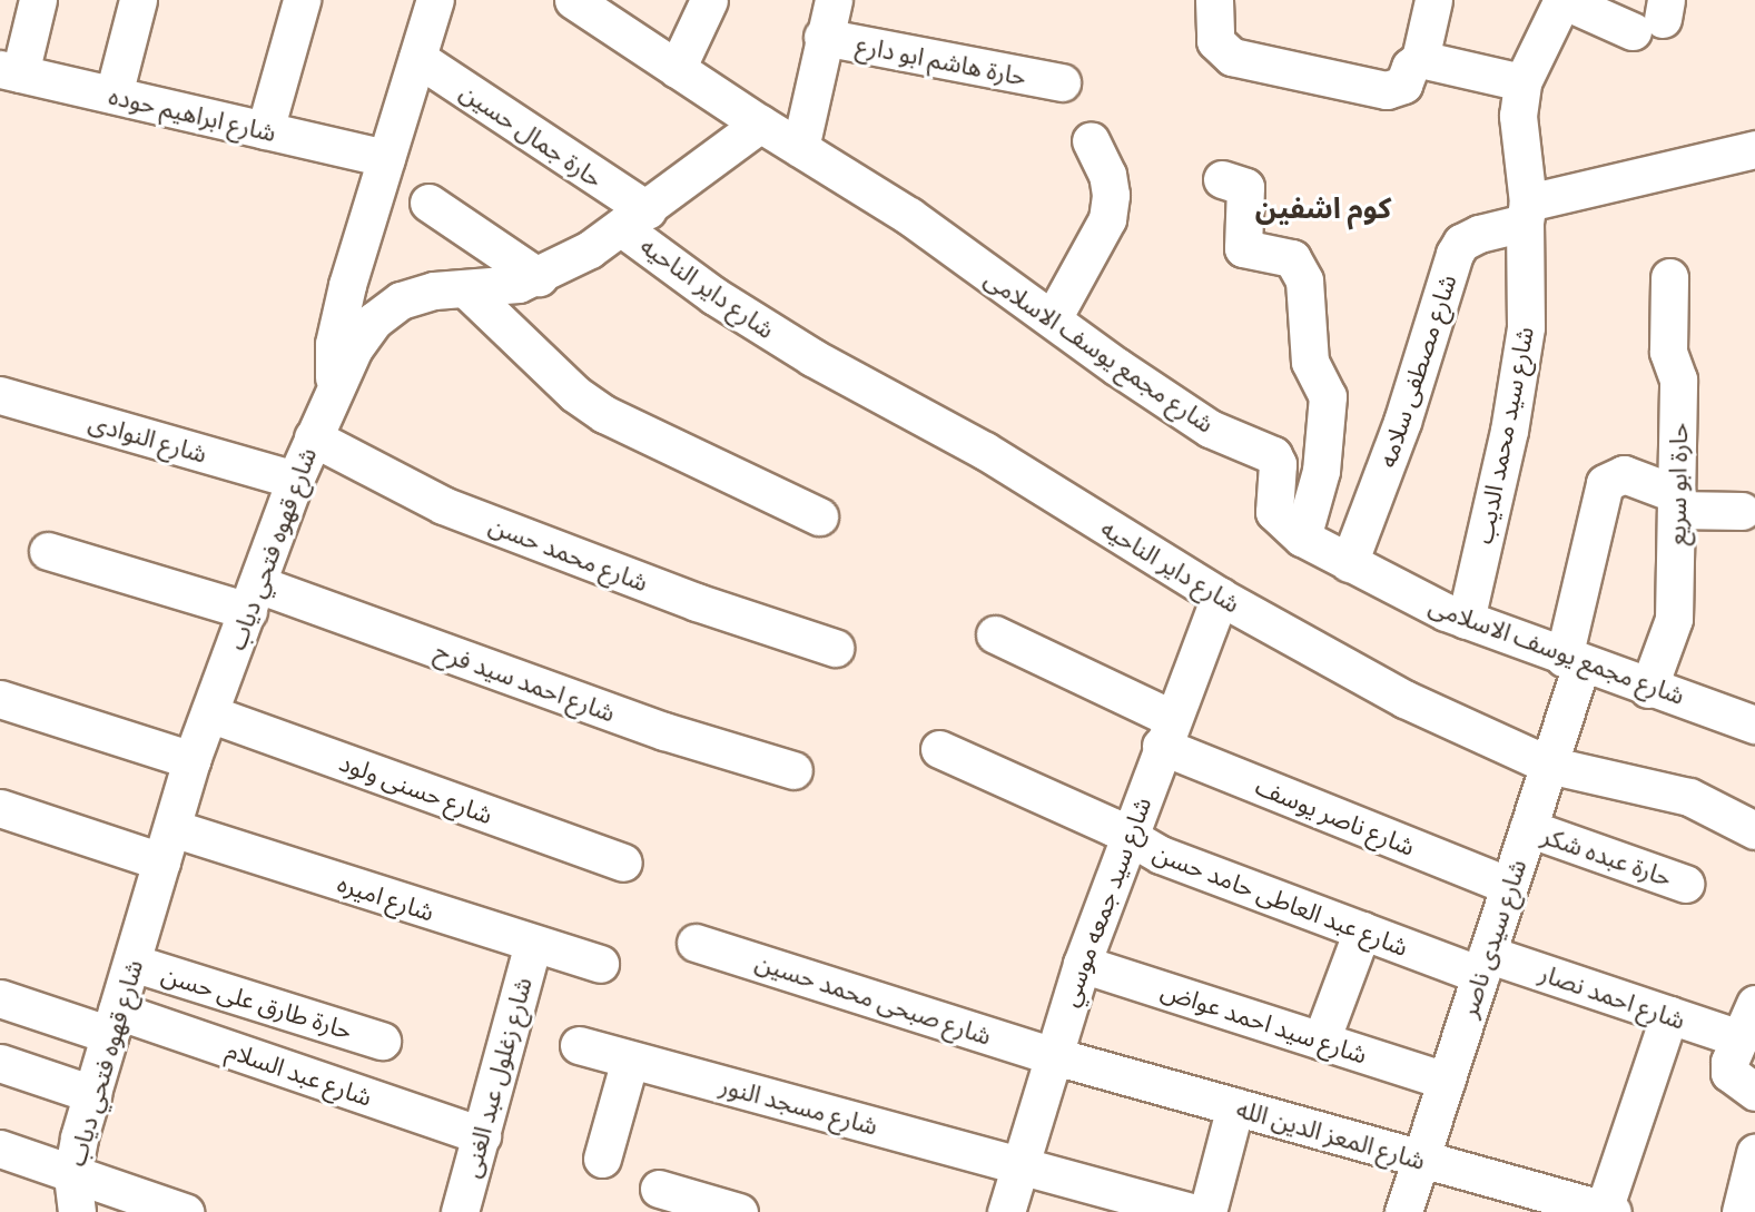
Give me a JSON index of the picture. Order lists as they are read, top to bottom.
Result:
{
  "streets": {
    "street": [
      "حارة هاشم ابو دارع",
      "شارع ابراهيم حوده",
      "حارة جمال حسين",
      "شارع داير الناحيه",
      "شارع مجمع يوسف الاسلامى",
      "شارع مصطفى سلامه",
      "شارع سيد محمد الديب",
      "شارع النوادى",
      "حارة ابو سريع",
      "شارع قهوه فتحي دياب",
      "شارع محمد حسن",
      "شارع احمد سيد فرح",
      "شارع حسنى ولود",
      "شارع ناصر يوسف",
      "حارة عبده شكر",
      "شارع اميره",
      "شارع عبد العاطى حامد حسن",
      "شارع سيد جمعه موسي",
      "شارع سيدى ناصر",
      "شارع احمد نصار",
      "شارع صبحى محمد حسين",
      "حارة طارق على حسن",
      "شارع سيد احمد عواض",
      "شارع عبد السلام",
      "شارع زغلول عبد الغنى",
      "شارع مسجد النور",
      "شارع المعز الدين الله"
    ]
  },
  "crossings": [
    ["حارة جمال حسين", "شارع داير الناحيه"],
    ["حارة جمال حسين", "شارع قهوه فتحي دياب"],
    ["شارع داير الناحيه", "شارع قهوه فتحي دياب"],
    ["شارع داير الناحيه", "شارع سيد جمعه موسي"],
    ["شارع داير الناحيه", "شارع سيدى ناصر"],
    ["شارع مجمع يوسف الاسلامى", "شارع مصطفى سلامه"],
    ["شارع مجمع يوسف الاسلامى", "شارع سيد محمد الديب"],
    ["شارع مجمع يوسف الاسلامى", "حارة ابو سريع"],
    ["شارع مجمع يوسف الاسلامى", "شارع قهوه فتحي دياب"],
    ["شارع مجمع يوسف الاسلامى", "شارع سيدى ناصر"],
    ["شارع مصطفى سلامه", "شارع سيد محمد الديب"],
    ["شارع النوادى", "شارع قهوه فتحي دياب"],
    ["حارة ابو سريع", "شارع سيدى ناصر"],
    ["شارع قهوه فتحي دياب", "شارع محمد حسن"],
    ["شارع قهوه فتحي دياب", "شارع احمد سيد فرح"],
    ["شارع قهوه فتحي دياب", "شارع حسنى ولود"],
    ["شارع قهوه فتحي دياب", "شارع اميره"],
    ["شارع قهوه فتحي دياب", "حارة طارق على حسن"],
    ["شارع قهوه فتحي دياب", "شارع عبد السلام"],
    ["شارع ناصر يوسف", "شارع سيد جمعه موسي"],
    ["شارع ناصر يوسف", "شارع سيدى ناصر"],
    ["حارة عبده شكر", "شارع سيدى ناصر"],
    ["شارع اميره", "شارع زغلول عبد الغنى"],
    ["شارع عبد العاطى حامد حسن", "شارع سيد جمعه موسي"],
    ["شارع عبد العاطى حامد حسن", "شارع سيدى ناصر"],
    ["شارع عبد العاطى حامد حسن", "شارع احمد نصار"],
    ["شارع سيد جمعه موسي", "شارع صبحى محمد حسين"],
    ["شارع سيد جمعه موسي", "شارع سيد احمد عواض"],
    ["شارع سيد جمعه موسي", "شارع مسجد النور"],
    ["شارع سيد جمعه موسي", "شارع المعز الدين الله"],
    ["شارع سيدى ناصر", "شارع احمد نصار"],
    ["شارع سيدى ناصر", "شارع سيد احمد عواض"],
    ["شارع سيدى ناصر", "شارع المعز الدين الله"],
    ["شارع صبحى محمد حسين", "شارع المعز الدين الله"],
    ["شارع عبد السلام", "شارع زغلول عبد الغنى"]
  ],
  "districts": ["كوم اشفين"]
}
